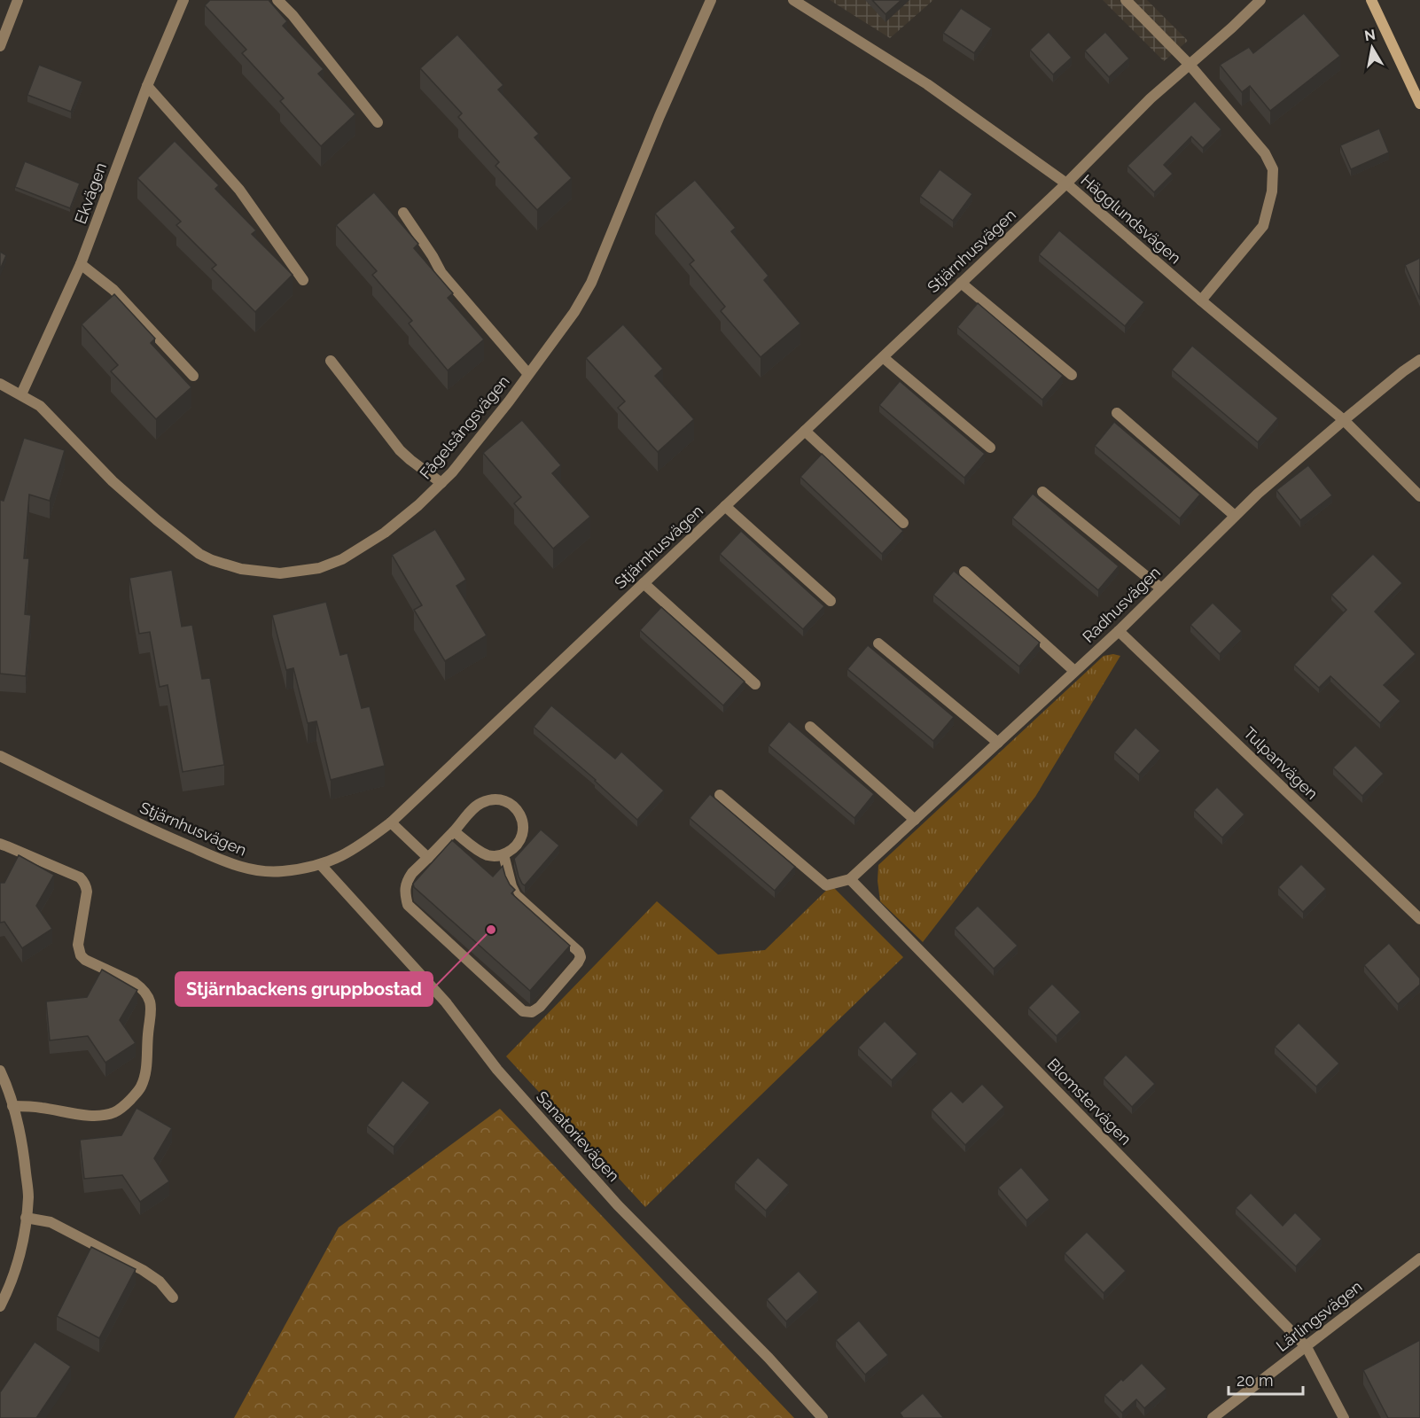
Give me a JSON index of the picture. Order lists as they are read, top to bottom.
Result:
{
  "streets": {
    "street": [
      "Ekvägen",
      "Hägglundsvägen",
      "Stjärnhusvägen",
      "Fågelsångsvägen",
      "Radhusvägen",
      "Tulpanvägen",
      "Blomstervägen",
      "Sanatorievägen",
      "Lärlingsvägen"
    ]
  },
  "crossings": [
    ["Ekvägen", "Fågelsångsvägen"],
    ["Hägglundsvägen", "Stjärnhusvägen"],
    ["Hägglundsvägen", "Radhusvägen"],
    ["Stjärnhusvägen", "Sanatorievägen"],
    ["Radhusvägen", "Tulpanvägen"],
    ["Radhusvägen", "Blomstervägen"],
    ["Blomstervägen", "Lärlingsvägen"]
  ],
  "places": ["Stjärnbackens gruppbostad"],
  "scale_bar": "20 m",
  "north": "top"
}
